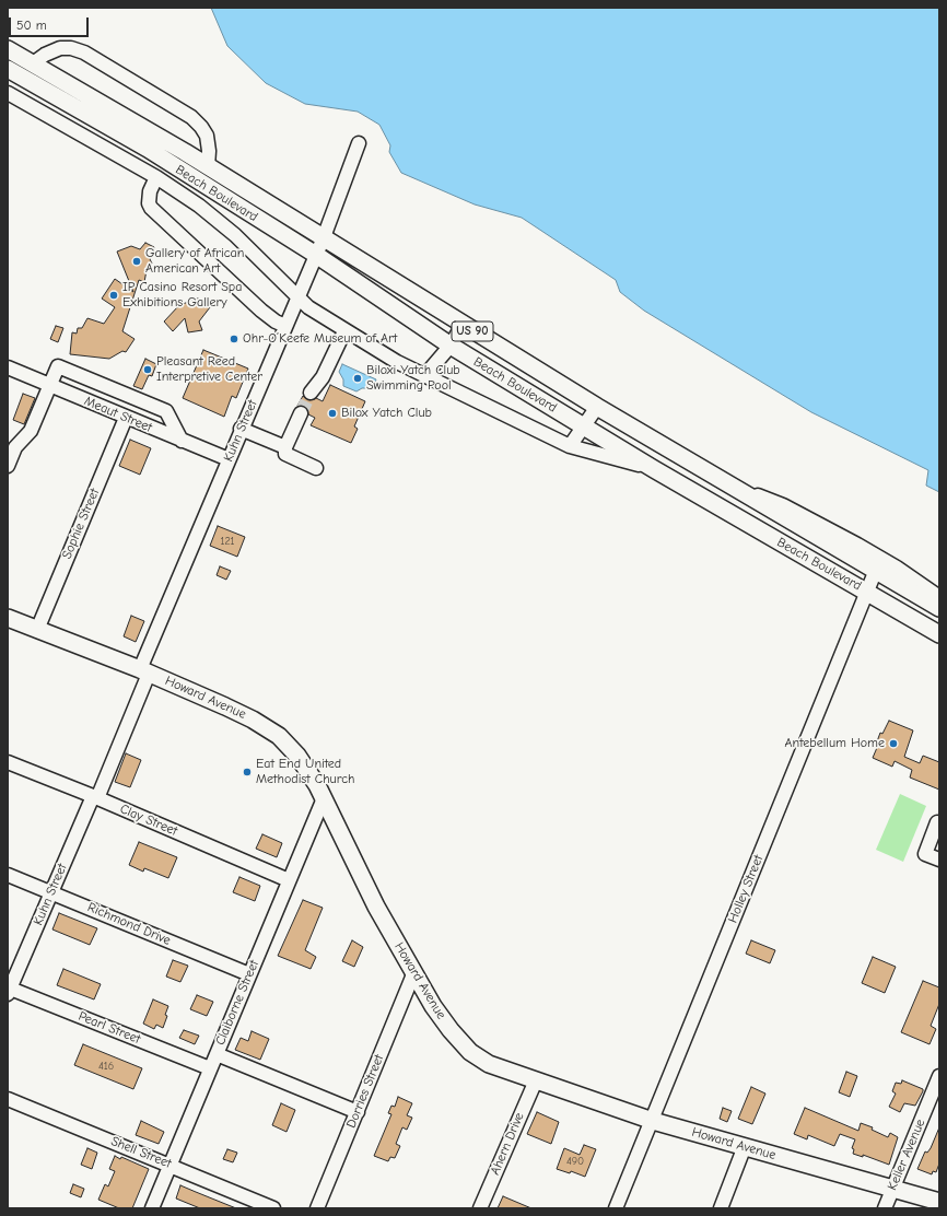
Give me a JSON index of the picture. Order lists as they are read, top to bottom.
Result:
{
  "streets": {
    "main road": ["Beach Boulevard", "US 90", "Howard Avenue"],
    "street": [
      "Meaut Street",
      "Kuhn Street",
      "Sophie Street",
      "Clay Street",
      "Holley Street",
      "Richmond Drive",
      "Claiborne Street",
      "Pearl Street",
      "Dorries Street",
      "Ahern Drive",
      "Shell Street",
      "Keller Avenue"
    ]
  },
  "crossings": [
    ["Beach Boulevard", "Kuhn Street"],
    ["Beach Boulevard", "Holley Street"],
    ["Meaut Street", "Kuhn Street"],
    ["Meaut Street", "Sophie Street"],
    ["Kuhn Street", "Howard Avenue"],
    ["Kuhn Street", "Clay Street"],
    ["Kuhn Street", "Richmond Drive"],
    ["Kuhn Street", "Pearl Street"],
    ["Sophie Street", "Howard Avenue"],
    ["Howard Avenue", "Holley Street"],
    ["Howard Avenue", "Claiborne Street"],
    ["Howard Avenue", "Dorries Street"],
    ["Howard Avenue", "Ahern Drive"],
    ["Howard Avenue", "Keller Avenue"],
    ["Clay Street", "Claiborne Street"],
    ["Richmond Drive", "Claiborne Street"],
    ["Claiborne Street", "Pearl Street"],
    ["Claiborne Street", "Shell Street"]
  ],
  "places": [
    "Gallery of African American Art",
    "IP Casino Resort Spa Exhibitions Gallery",
    "Ohr-O’Keefe Museum of Art",
    "Pleasant Reed Interpretive Center",
    "Biloxi Yatch Club Swimming Pool",
    "Bilox Yatch Club",
    "Antebellum Home",
    "Eat End United Methodist Church"
  ],
  "house_numbers": ["121", "416", "490"],
  "scale_bar": "50 m"
}
